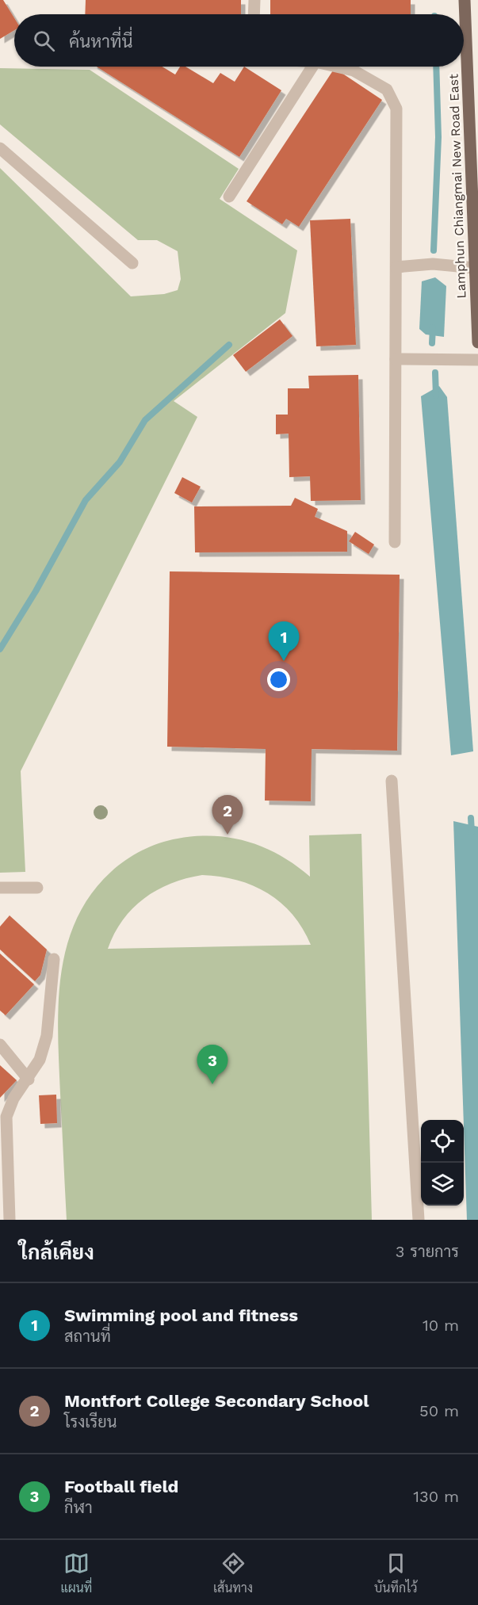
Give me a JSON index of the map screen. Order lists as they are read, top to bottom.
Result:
{
  "streets": {
    "main road": ["Lamphun Chiangmai New Road East"]
  },
  "page": {
    "search": "ค้นหาที่นี่",
    "pins": ["1", "2", "3"],
    "heading": ["ใกล้เคียง", "3 รายการ"],
    "list": [
      {
        "mark": "1",
        "name": "Swimming pool and fitness",
        "note": "สถานที่",
        "value": "10 m"
      },
      {
        "mark": "2",
        "name": "Montfort College Secondary School",
        "note": "โรงเรียน",
        "value": "50 m"
      },
      {
        "mark": "3",
        "name": "Football field",
        "note": "กีฬา",
        "value": "130 m"
      }
    ],
    "nav": ["แผนที่", "เส้นทาง", "บันทึกไว้"]
  }
}
